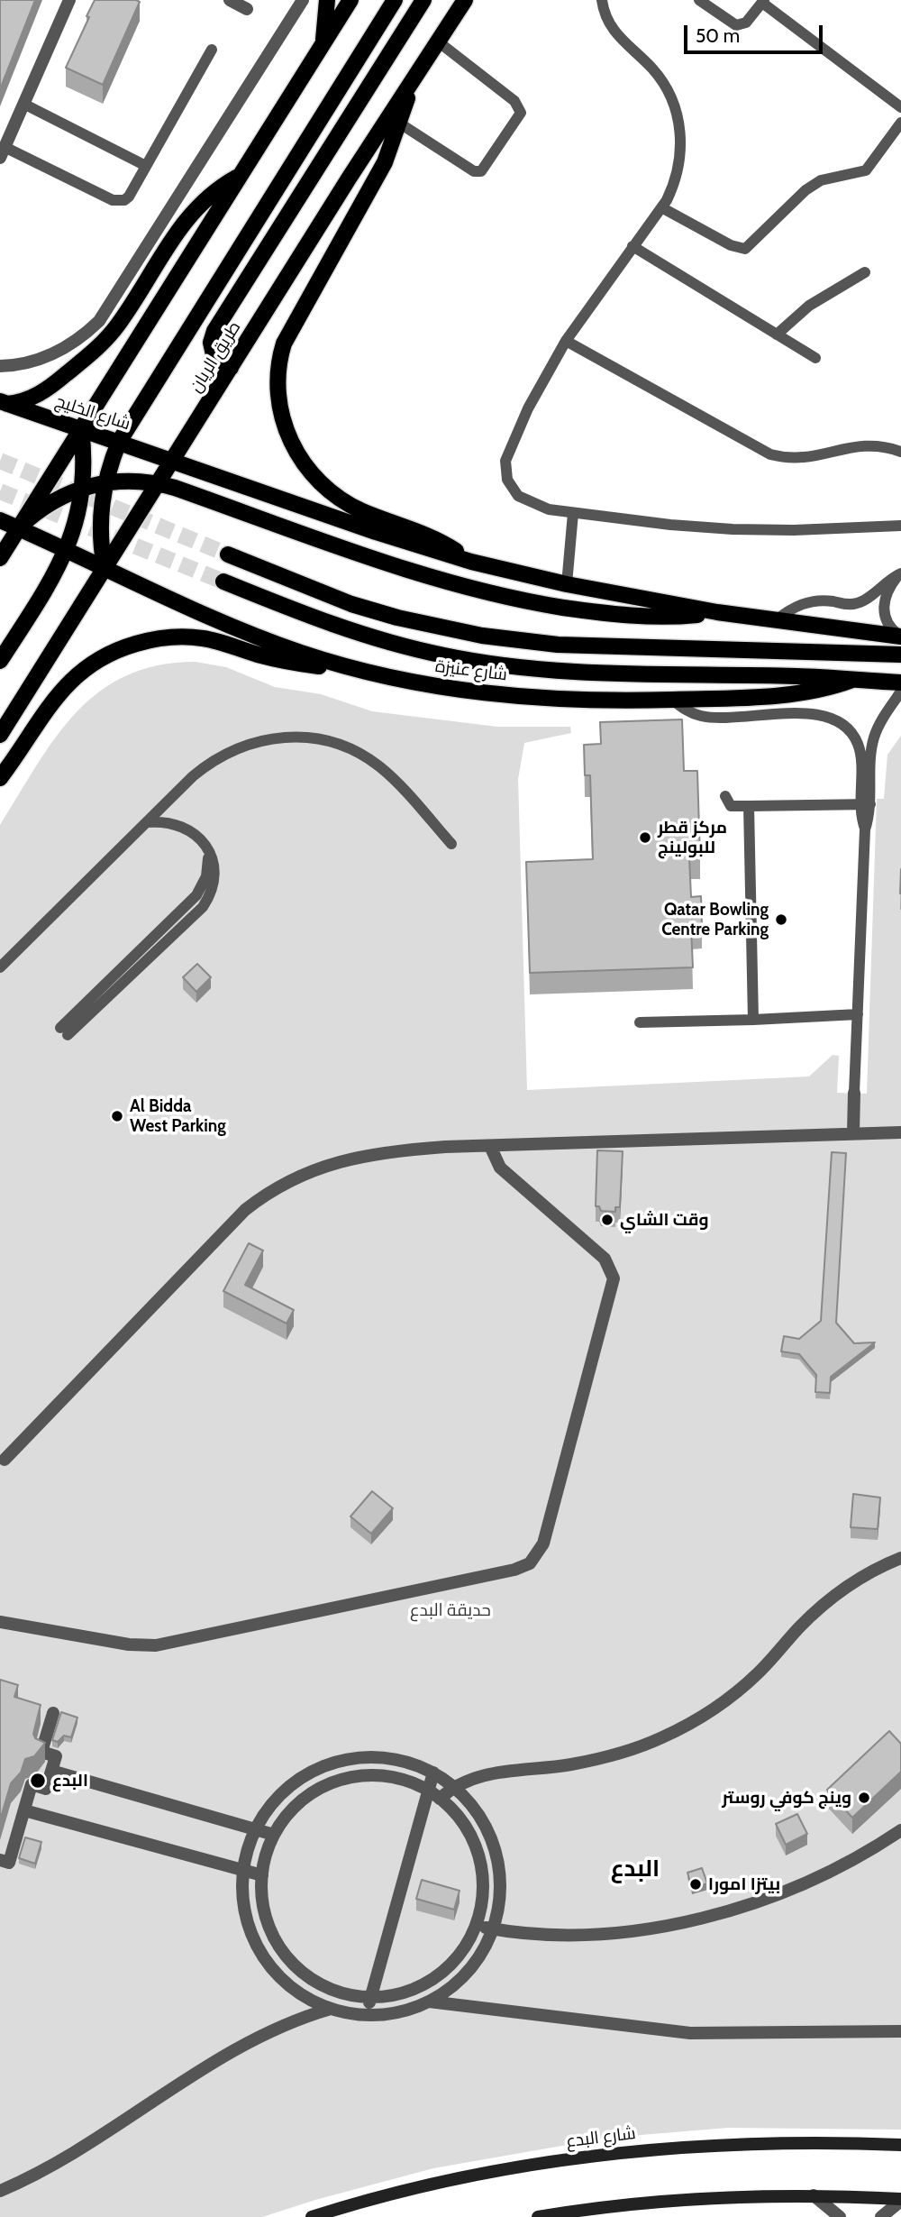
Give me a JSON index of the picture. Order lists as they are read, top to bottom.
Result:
{
  "streets": {
    "main road": [
      "طريق الريان",
      "شارع الخليج",
      "شارع عنيزة",
      "شارع البدع"
    ]
  },
  "crossings": [
    ["طريق الريان", "شارع الخليج"],
    ["طريق الريان", "شارع عنيزة"]
  ],
  "districts": ["البدع"],
  "parks": ["حديقة البدع"],
  "places": [
    "مركز قطر للبولينج",
    "Qatar Bowling Centre Parking",
    "Al Bidda West Parking",
    "وقت الشاي",
    "البدع",
    "وينج كوفي روستر",
    "بيتزا امورا"
  ],
  "scale_bar": "50 m"
}
